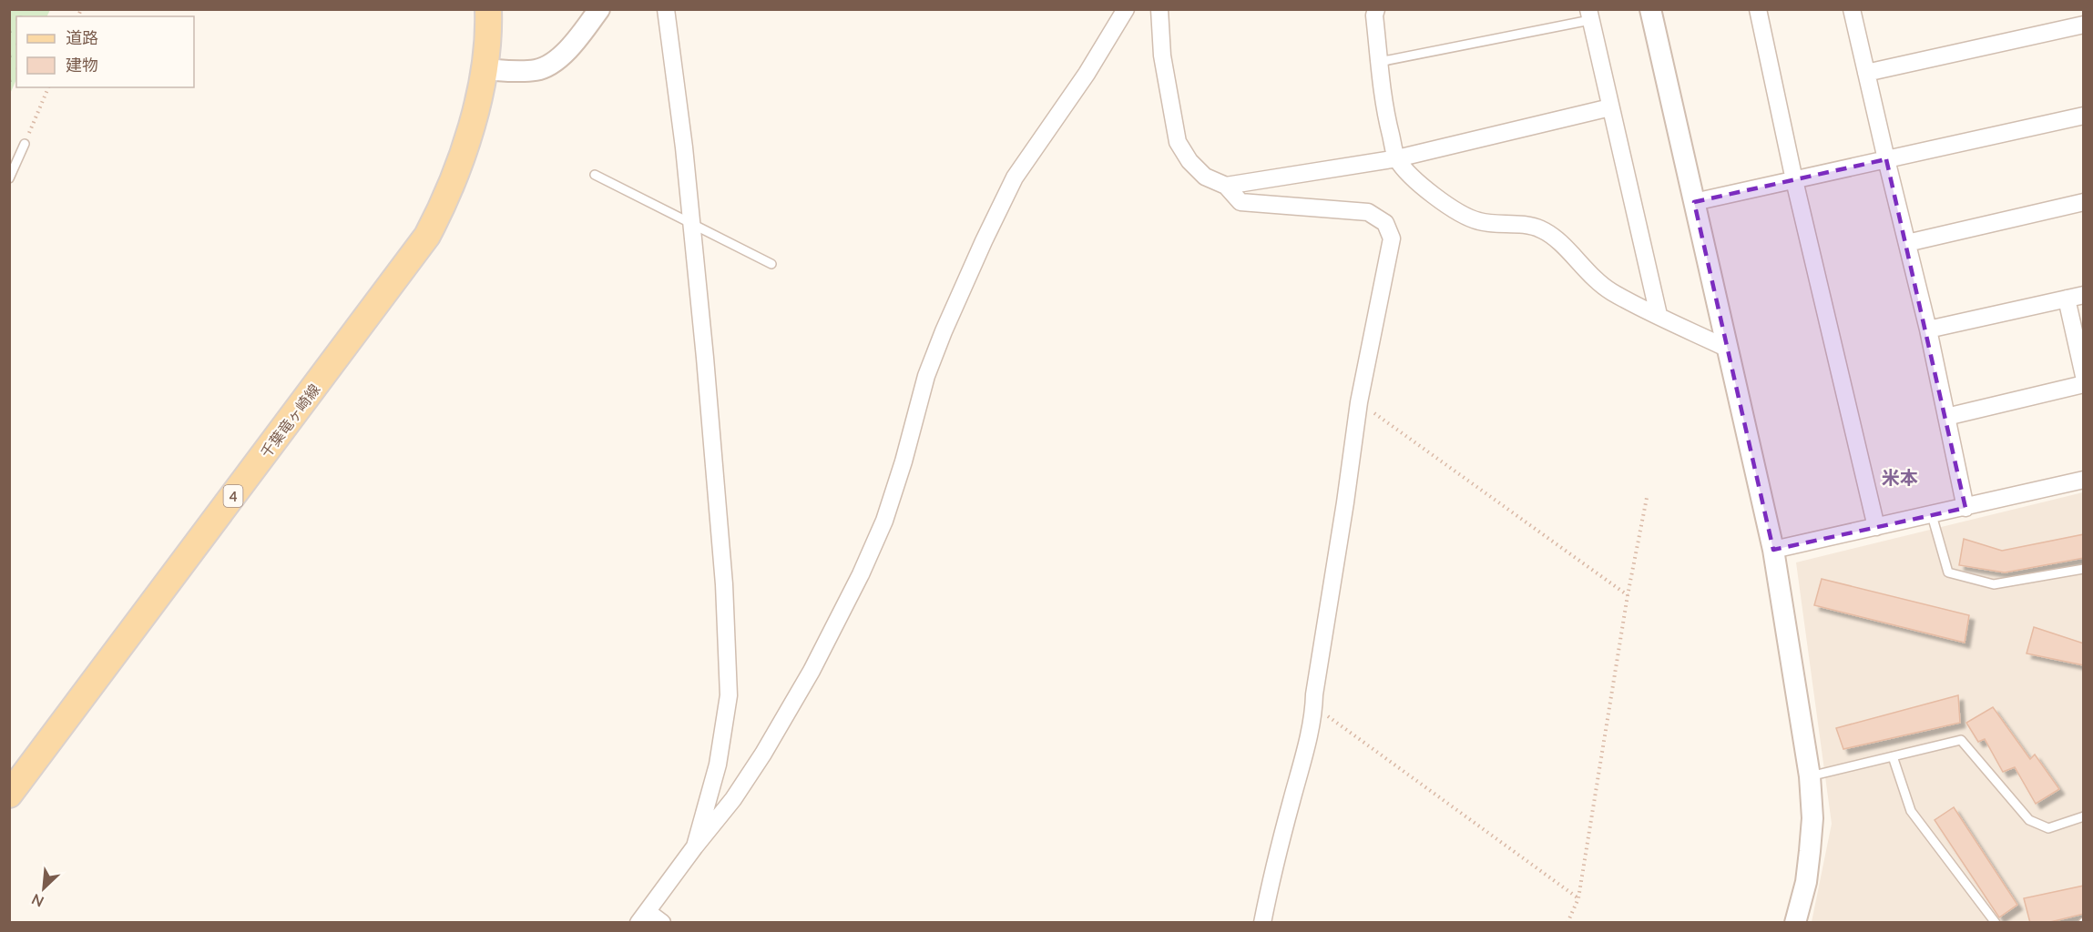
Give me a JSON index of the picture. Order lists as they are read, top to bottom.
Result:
{
  "streets": {
    "main road": ["千葉竜ヶ崎線", "4"]
  },
  "districts": ["米本"],
  "legend": ["道路", "建物"],
  "north": "bottom left"
}
